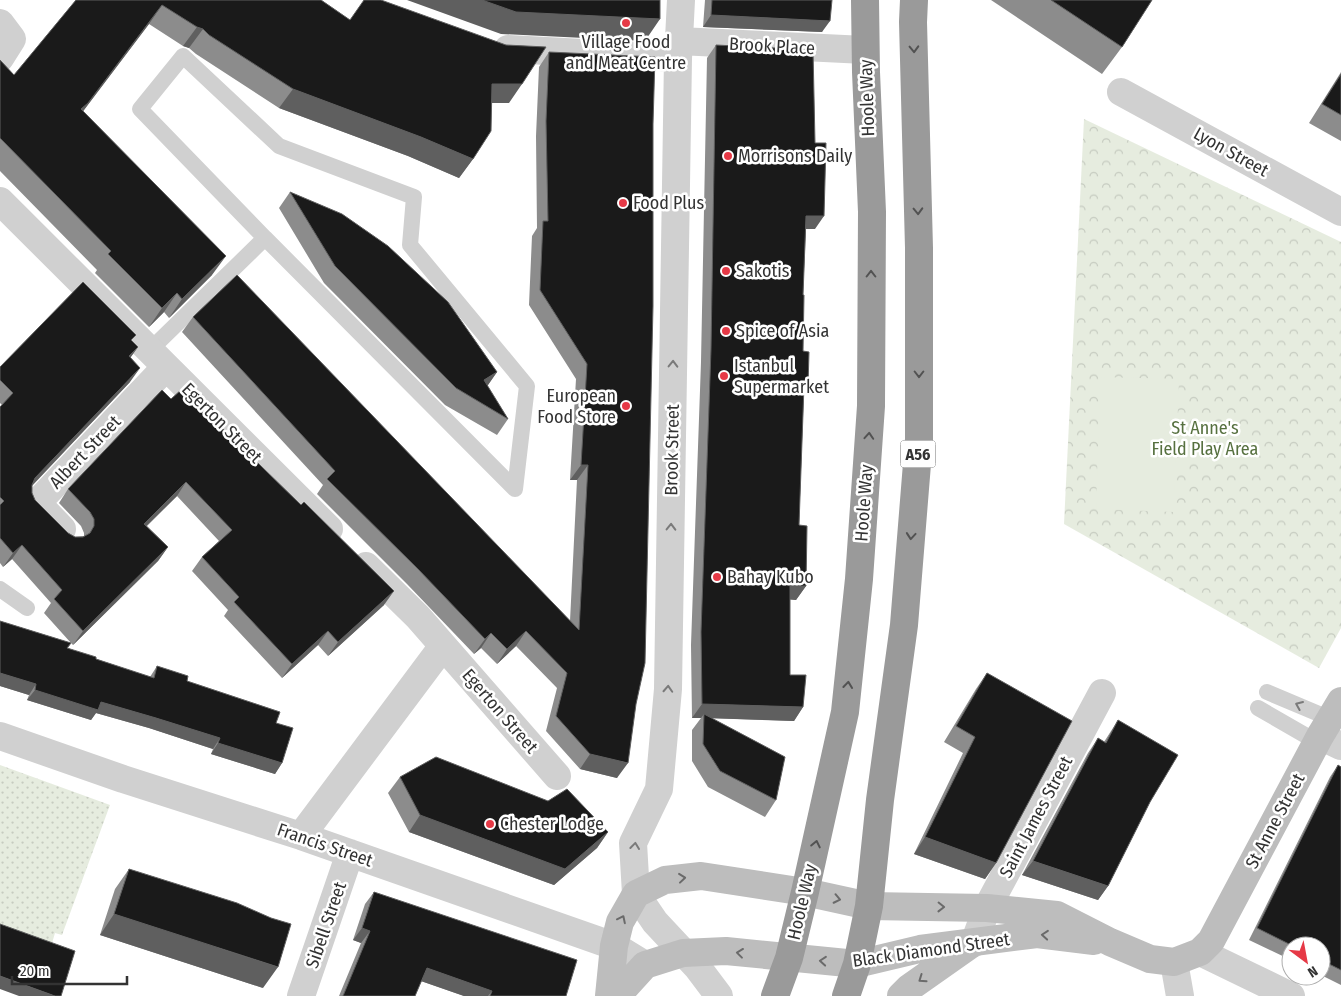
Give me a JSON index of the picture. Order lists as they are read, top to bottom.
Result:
{
  "streets": {
    "highway": ["Hoole Way", "A56"],
    "street": [
      "Brook Place",
      "Lyon Street",
      "Egerton Street",
      "Brook Street",
      "Albert Street",
      "Saint James Street",
      "St Anne Street",
      "Francis Street",
      "Sibell Street",
      "Black Diamond Street"
    ]
  },
  "crossings": [
    ["Brook Place", "Hoole Way"],
    ["Brook Place", "Brook Street"],
    ["Hoole Way", "Black Diamond Street"],
    ["Egerton Street", "Albert Street"],
    ["Brook Street", "Black Diamond Street"],
    ["A56", "Black Diamond Street"],
    ["Saint James Street", "Black Diamond Street"],
    ["St Anne Street", "Black Diamond Street"],
    ["Francis Street", "Sibell Street"],
    ["Francis Street", "Black Diamond Street"]
  ],
  "one_way": ["Brook Street"],
  "parks": ["St Anne's Field Play Area"],
  "places": [
    "Village Food and Meat Centre",
    "Morrisons Daily",
    "Food Plus",
    "Sakotis",
    "Spice of Asia",
    "Istanbul Supermarket",
    "European Food Store",
    "Bahay Kubo",
    "Chester Lodge"
  ],
  "scale_bar": "20 m",
  "north": "bottom right"
}
